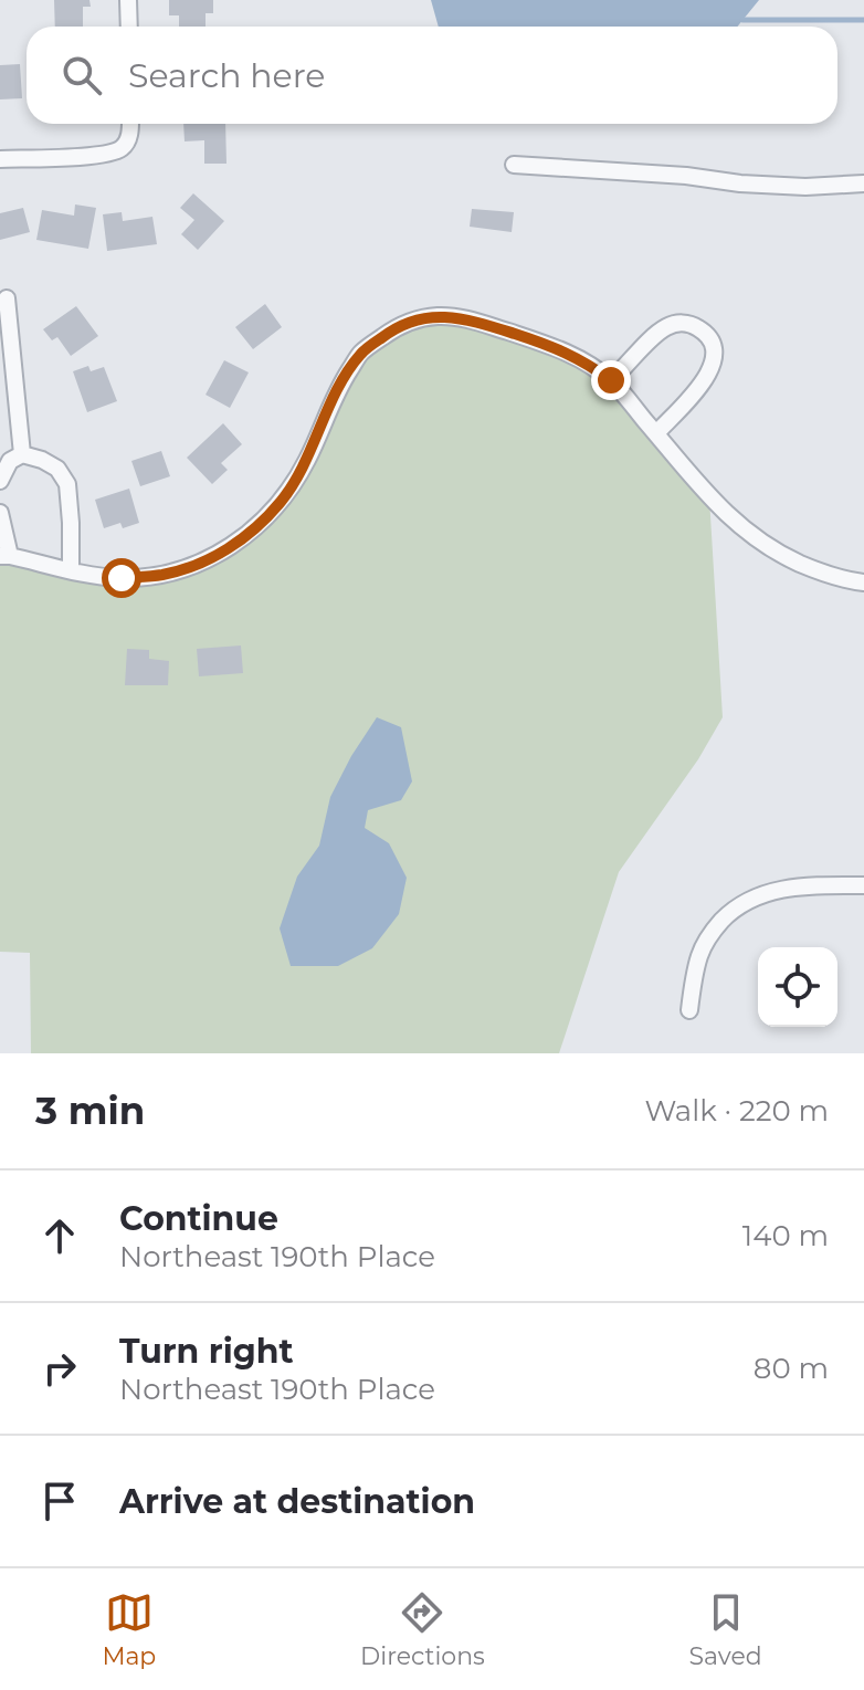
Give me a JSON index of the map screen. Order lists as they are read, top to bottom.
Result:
{
  "page": {
    "search": "Search here",
    "heading": ["3 min", "Walk · 220 m"],
    "list": [
      ["Continue", "Northeast 190th Place", "140 m"],
      ["Turn right", "Northeast 190th Place", "80 m"],
      "Arrive at destination"
    ],
    "nav": ["Map", "Directions", "Saved"]
  }
}
